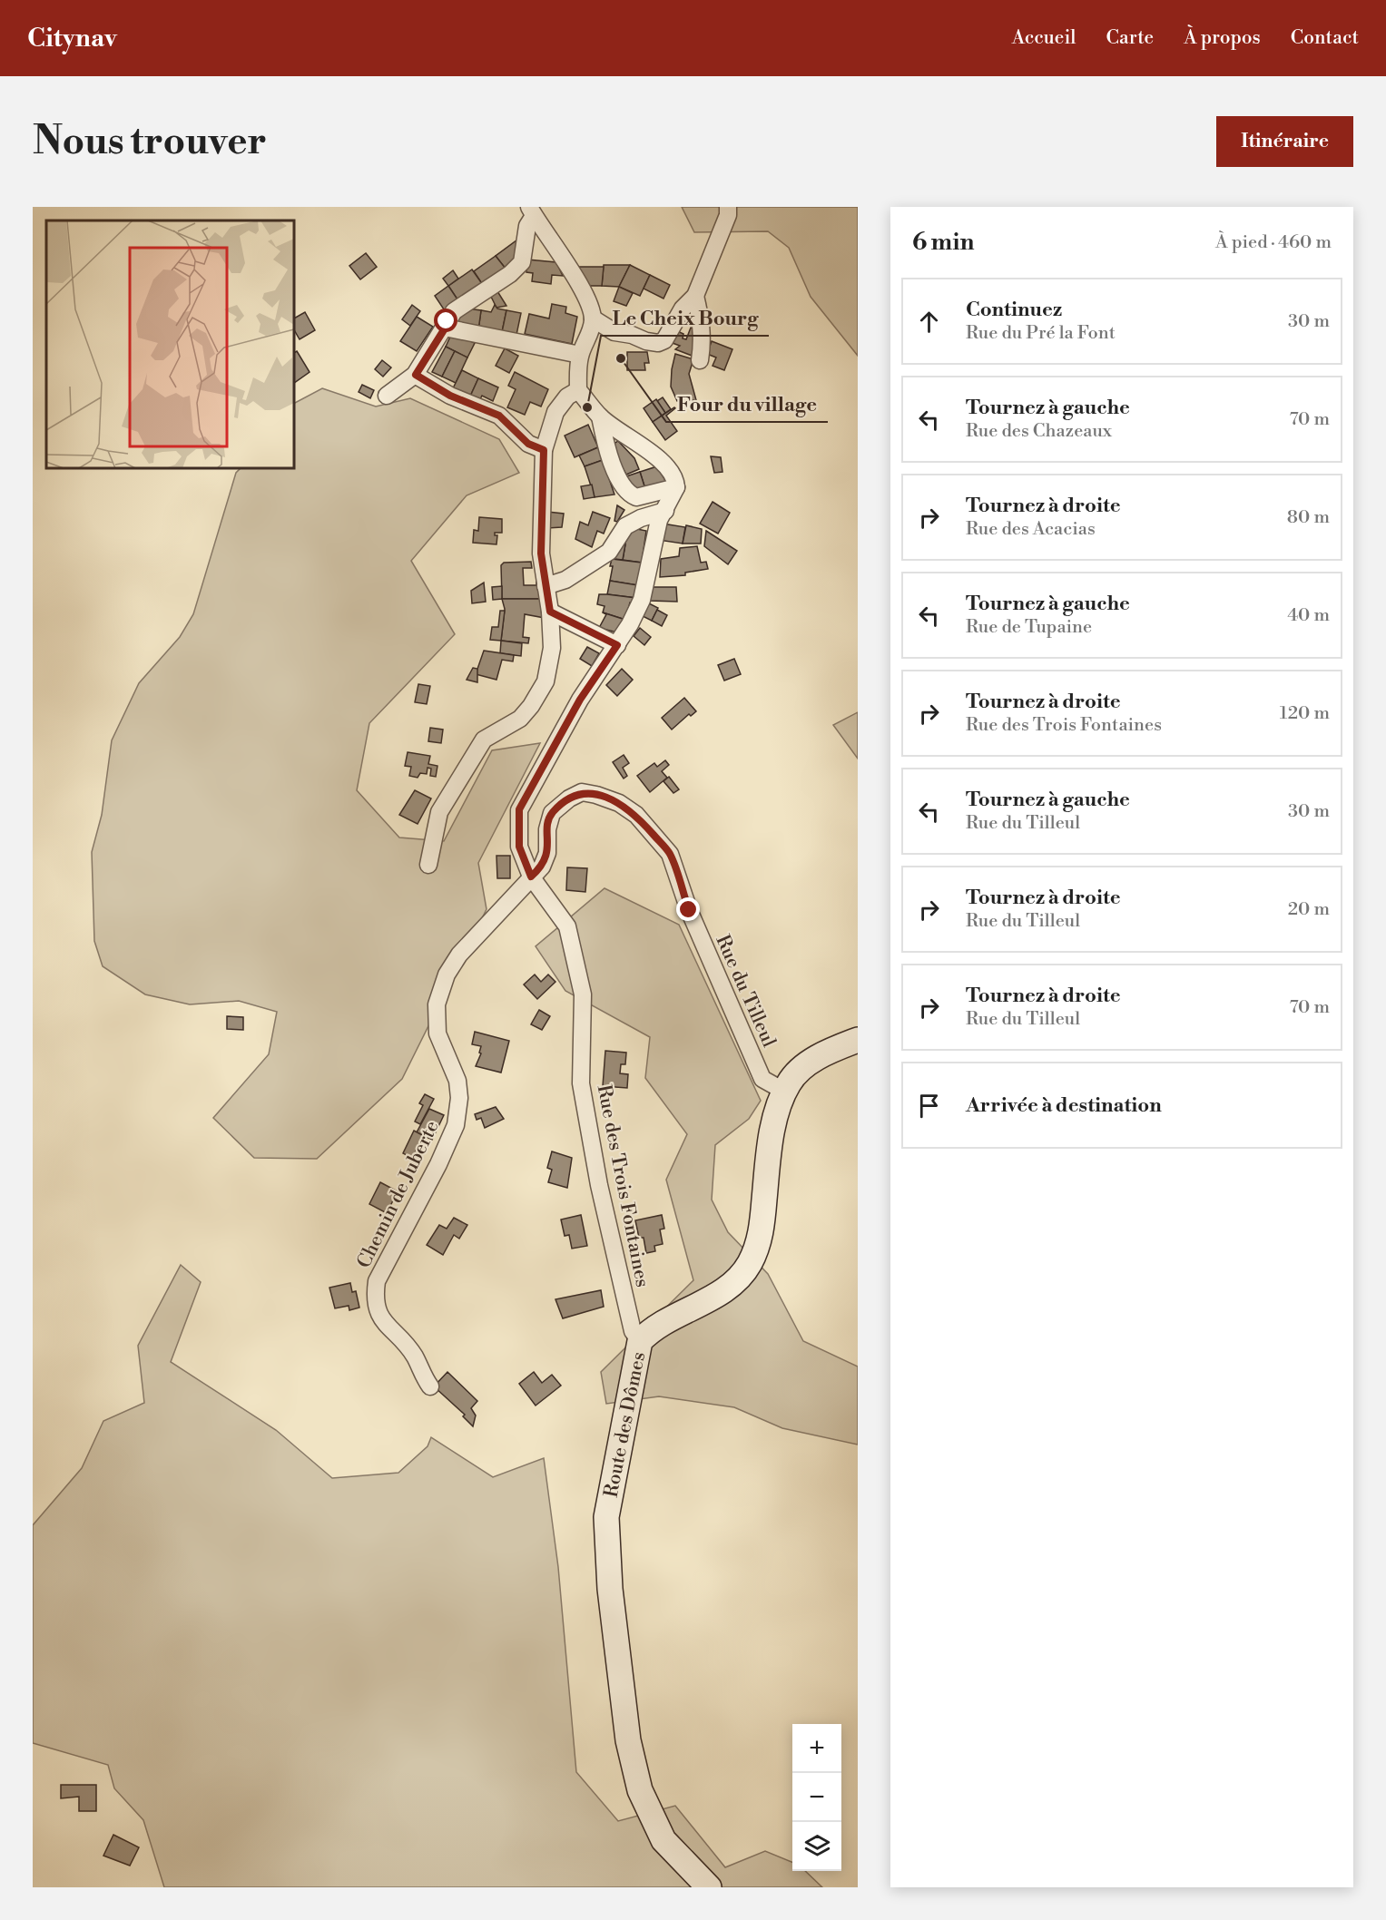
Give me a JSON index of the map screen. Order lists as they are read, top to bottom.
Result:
{
  "streets": {
    "street": [
      "Rue du Tilleul",
      "Rue des Trois Fontaines",
      "Chemin de Juberte",
      "Route des Dômes"
    ]
  },
  "crossings": [
    ["Rue du Tilleul", "Rue des Trois Fontaines"],
    ["Rue du Tilleul", "Chemin de Juberte"],
    ["Rue du Tilleul", "Route des Dômes"],
    ["Rue des Trois Fontaines", "Chemin de Juberte"],
    ["Rue des Trois Fontaines", "Route des Dômes"]
  ],
  "places": ["Four du village", "Le Cheix Bourg"],
  "page": {
    "header": "Citynav",
    "nav": [
      "Accueil",
      "Carte",
      "À propos",
      "Contact"
    ],
    "buttons": "Itinéraire",
    "title": "Nous trouver",
    "heading": ["6 min", "À pied · 460 m"],
    "list": [
      ["Continuez", "Rue du Pré la Font", "30 m"],
      ["Tournez à gauche", "Rue des Chazeaux", "70 m"],
      ["Tournez à droite", "Rue des Acacias", "80 m"],
      ["Tournez à gauche", "Rue de Tupaine", "40 m"],
      ["Tournez à droite", "Rue des Trois Fontaines", "120 m"],
      ["Tournez à gauche", "Rue du Tilleul", "30 m"],
      ["Tournez à droite", "Rue du Tilleul", "20 m"],
      ["Tournez à droite", "Rue du Tilleul", "70 m"],
      "Arrivée à destination"
    ],
    "map_buttons": ["+", "−"]
  }
}
